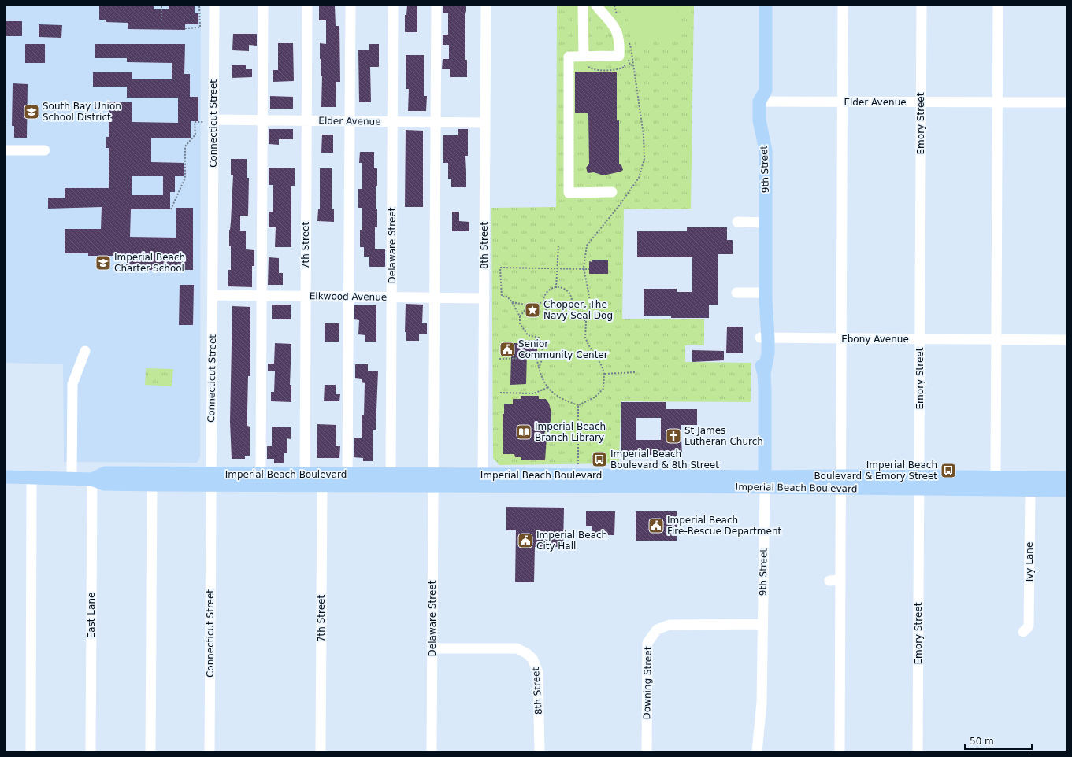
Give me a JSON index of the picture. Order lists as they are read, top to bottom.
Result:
{
  "streets": {
    "main road": ["9th Street", "Imperial Beach Boulevard"],
    "street": [
      "Elder Avenue",
      "Connecticut Street",
      "Emory Street",
      "7th Street",
      "Delaware Street",
      "8th Street",
      "Elkwood Avenue",
      "Ebony Avenue",
      "Ivy Lane",
      "East Lane",
      "Downing Street"
    ]
  },
  "crossings": [
    ["Elder Avenue", "Connecticut Street"],
    ["Elder Avenue", "Emory Street"],
    ["Elder Avenue", "9th Street"],
    ["Elder Avenue", "7th Street"],
    ["Elder Avenue", "Delaware Street"],
    ["Elder Avenue", "8th Street"],
    ["Connecticut Street", "Elkwood Avenue"],
    ["Connecticut Street", "Imperial Beach Boulevard"],
    ["Emory Street", "Ebony Avenue"],
    ["Emory Street", "Imperial Beach Boulevard"],
    ["9th Street", "Ebony Avenue"],
    ["9th Street", "Imperial Beach Boulevard"],
    ["9th Street", "Downing Street"],
    ["7th Street", "Elkwood Avenue"],
    ["7th Street", "Imperial Beach Boulevard"],
    ["Delaware Street", "8th Street"],
    ["Delaware Street", "Elkwood Avenue"],
    ["Delaware Street", "Imperial Beach Boulevard"],
    ["8th Street", "Elkwood Avenue"],
    ["8th Street", "Imperial Beach Boulevard"],
    ["Imperial Beach Boulevard", "Ivy Lane"],
    ["Imperial Beach Boulevard", "East Lane"]
  ],
  "places": {
    "school or university": ["South Bay Union School District", "Imperial Beach Charter School"],
    "place": ["Chopper, The Navy Seal Dog"],
    "public building": ["Senior Community Center", "Imperial Beach Fire-Rescue Department", "Imperial Beach City Hall"],
    "library": ["Imperial Beach Branch Library"],
    "church": ["St James Lutheran Church"],
    "bus stop": ["Imperial Beach Boulevard & 8th Street", "Imperial Beach Boulevard & Emory Street"]
  },
  "scale_bar": "50 m"
}
